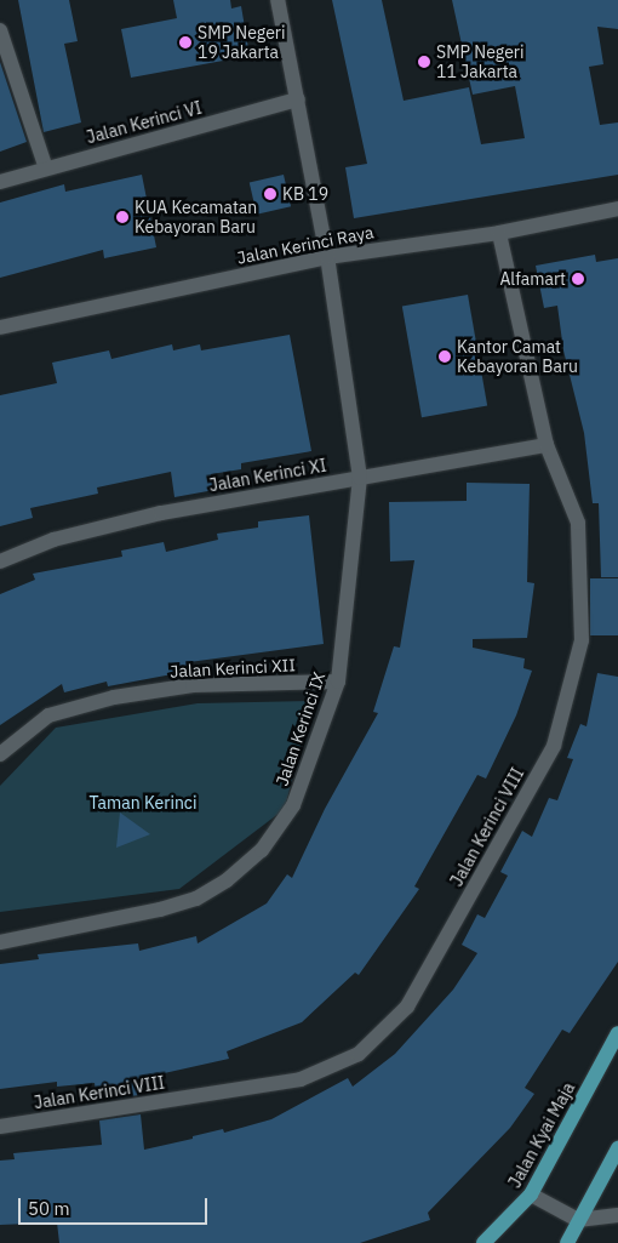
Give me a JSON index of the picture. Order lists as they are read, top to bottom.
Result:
{
  "streets": {
    "main road": ["Jalan Kyai Maja"],
    "street": [
      "Jalan Kerinci VI",
      "Jalan Kerinci Raya",
      "Jalan Kerinci XI",
      "Jalan Kerinci XII",
      "Jalan Kerinci IX",
      "Jalan Kerinci VIII"
    ]
  },
  "crossings": [
    ["Jalan Kerinci VI", "Jalan Kerinci IX"],
    ["Jalan Kerinci Raya", "Jalan Kerinci IX"],
    ["Jalan Kerinci Raya", "Jalan Kerinci VIII"],
    ["Jalan Kerinci XI", "Jalan Kerinci IX"],
    ["Jalan Kerinci XI", "Jalan Kerinci VIII"],
    ["Jalan Kerinci XII", "Jalan Kerinci IX"]
  ],
  "parks": ["Taman Kerinci"],
  "places": [
    "SMP Negeri 19 Jakarta",
    "SMP Negeri 11 Jakarta",
    "KB 19",
    "KUA Kecamatan Kebayoran Baru",
    "Alfamart",
    "Kantor Camat Kebayoran Baru"
  ],
  "scale_bar": "50 m"
}
